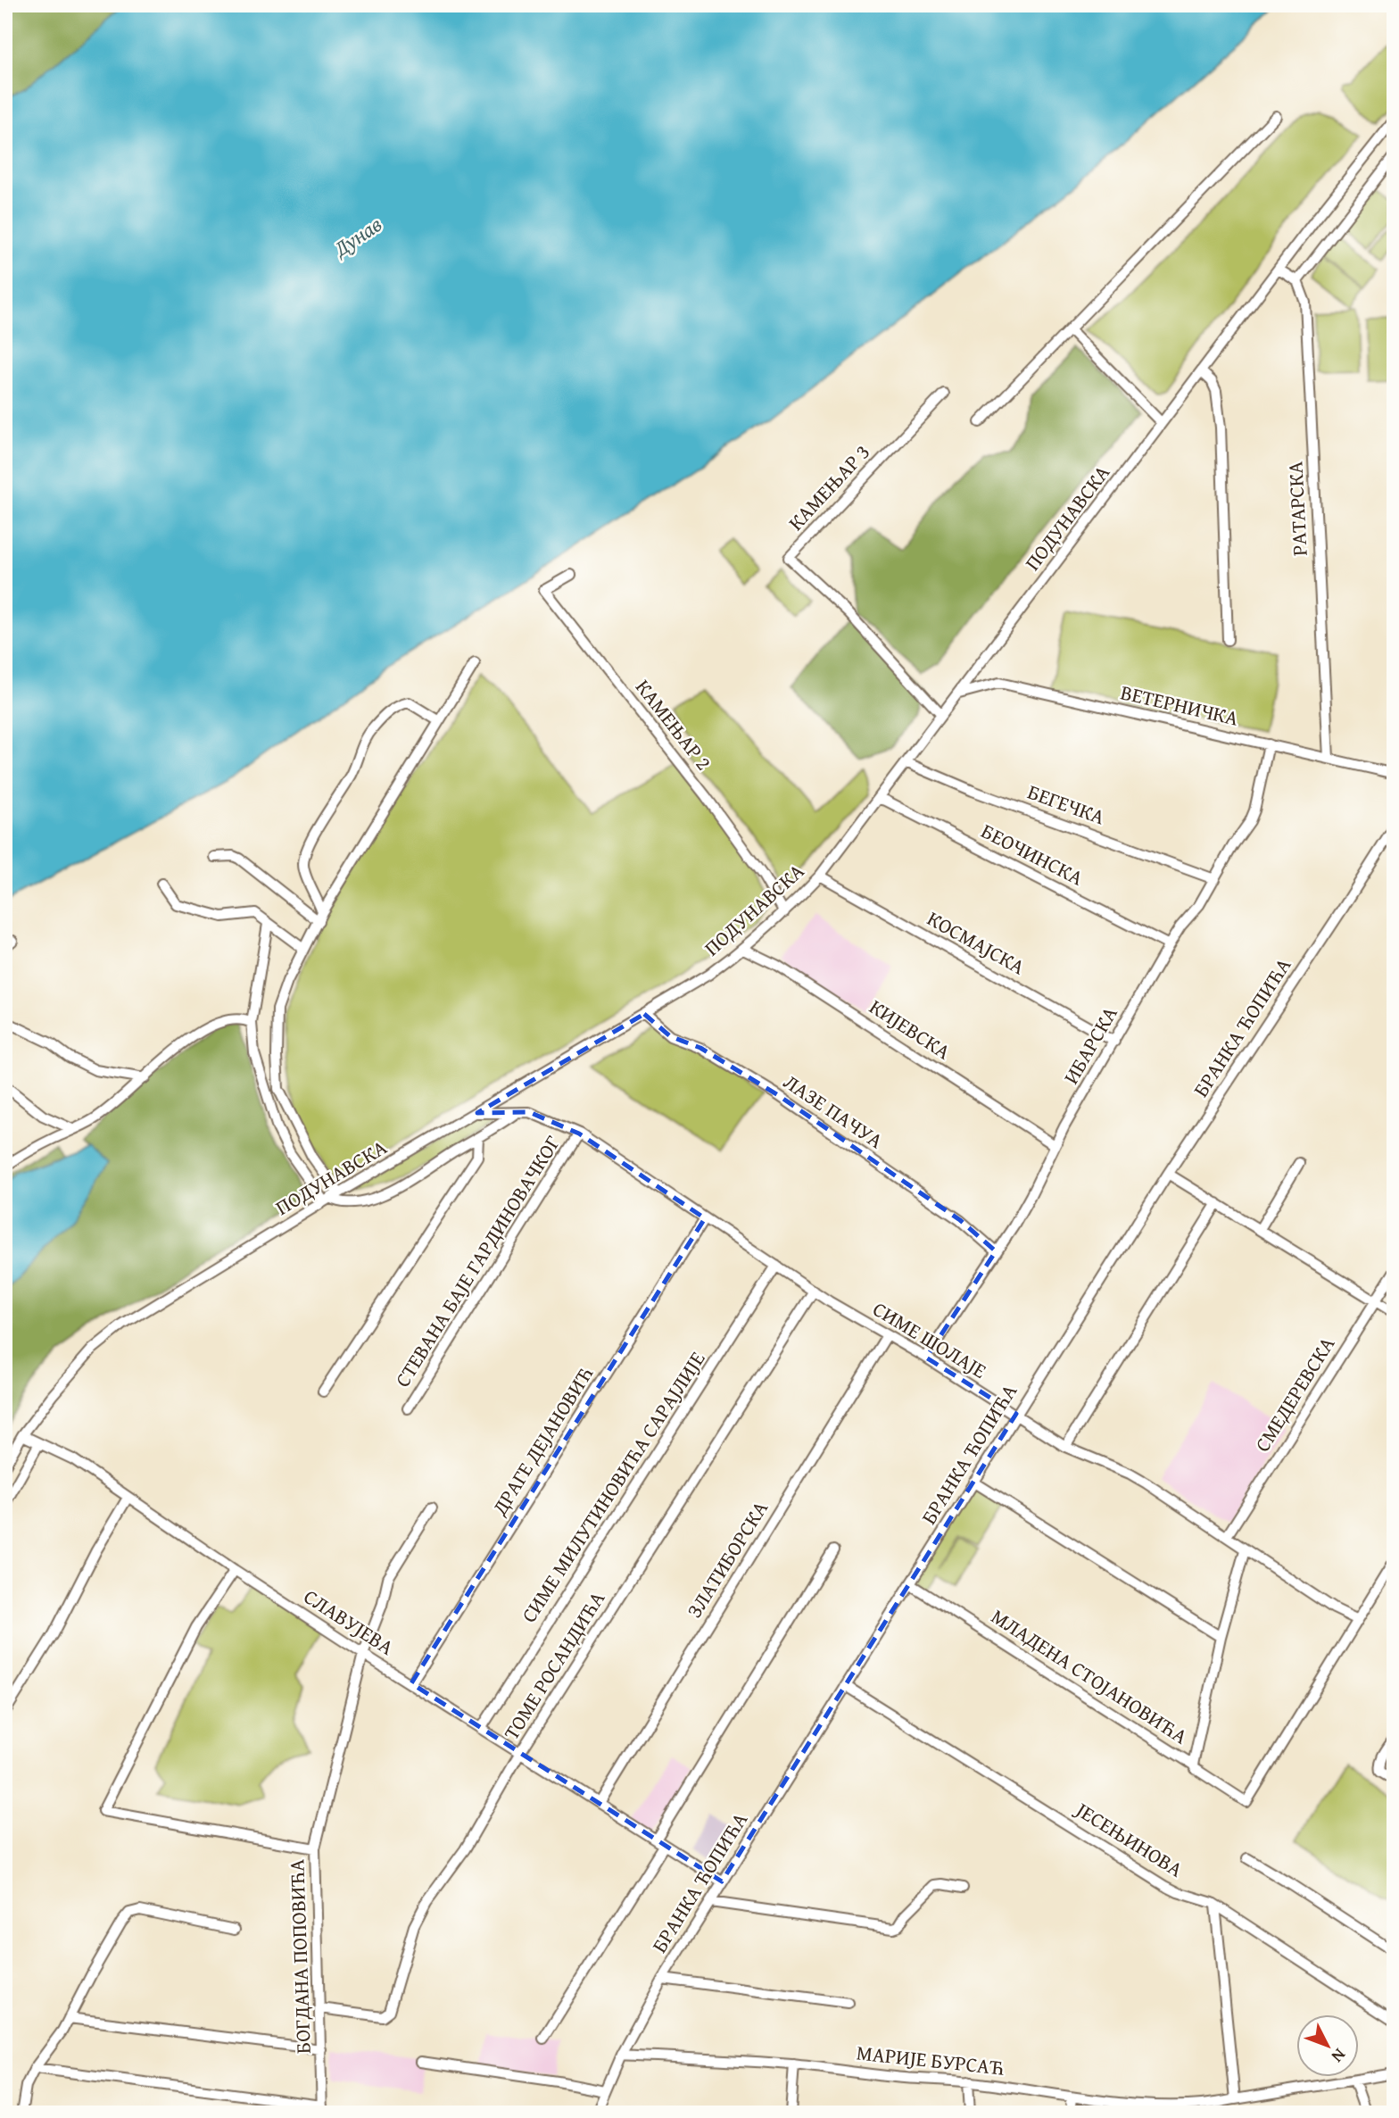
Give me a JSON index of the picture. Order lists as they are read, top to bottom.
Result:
{
  "streets": {
    "street": [
      "КАМЕЊАР 3",
      "РАТАРСКА",
      "ПОДУНАВСКА",
      "ВЕТЕРНИЧКА",
      "КАМЕЊАР 2",
      "БЕГЕЧКА",
      "БЕОЧИНСКА",
      "КОСМАЈСКА",
      "БРАНКА ЋОПИЋА",
      "КИЈЕВСКА",
      "ИБАРСКА",
      "ЛАЗЕ ПАЧУА",
      "СТЕВАНА БАЈЕ ГАРДИНОВАЧКОГ",
      "СИМЕ ШОЛАЈЕ",
      "СМЕДЕРЕВСКА",
      "ДРАГЕ ДЕЈАНОВИЋ",
      "СИМЕ МИЛУТИНОВИЋА САРАЈЛИЈЕ",
      "ЗЛАТИБОРСКА",
      "СЛАВУЈЕВА",
      "ТОМЕ РОСАНДИЋА",
      "МЛАДЕНА СТОЈАНОВИЋА",
      "ЈЕСЕЊИНОВА",
      "БОГДАНА ПОПОВИЋА",
      "МАРИЈЕ БУРСАЋ"
    ]
  },
  "crossings": [
    ["КАМЕЊАР 3", "ПОДУНАВСКА"],
    ["РАТАРСКА", "ВЕТЕРНИЧКА"],
    ["ПОДУНАВСКА", "ВЕТЕРНИЧКА"],
    ["ПОДУНАВСКА", "КАМЕЊАР 2"],
    ["ПОДУНАВСКА", "БЕГЕЧКА"],
    ["ПОДУНАВСКА", "БЕОЧИНСКА"],
    ["ПОДУНАВСКА", "КОСМАЈСКА"],
    ["ПОДУНАВСКА", "КИЈЕВСКА"],
    ["ПОДУНАВСКА", "ЛАЗЕ ПАЧУА"],
    ["ПОДУНАВСКА", "СИМЕ ШОЛАЈЕ"],
    ["ПОДУНАВСКА", "СЛАВУЈЕВА"],
    ["ВЕТЕРНИЧКА", "ИБАРСКА"],
    ["БЕГЕЧКА", "ИБАРСКА"],
    ["БЕОЧИНСКА", "ИБАРСКА"],
    ["КОСМАЈСКА", "ИБАРСКА"],
    ["БРАНКА ЋОПИЋА", "СИМЕ ШОЛАЈЕ"],
    ["БРАНКА ЋОПИЋА", "СЛАВУЈЕВА"],
    ["БРАНКА ЋОПИЋА", "МЛАДЕНА СТОЈАНОВИЋА"],
    ["БРАНКА ЋОПИЋА", "ЈЕСЕЊИНОВА"],
    ["БРАНКА ЋОПИЋА", "МАРИЈЕ БУРСАЋ"],
    ["КИЈЕВСКА", "ИБАРСКА"],
    ["ИБАРСКА", "ЛАЗЕ ПАЧУА"],
    ["ИБАРСКА", "СИМЕ ШОЛАЈЕ"],
    ["СТЕВАНА БАЈЕ ГАРДИНОВАЧКОГ", "СИМЕ ШОЛАЈЕ"],
    ["СИМЕ ШОЛАЈЕ", "СМЕДЕРЕВСКА"],
    ["СИМЕ ШОЛАЈЕ", "ДРАГЕ ДЕЈАНОВИЋ"],
    ["СИМЕ ШОЛАЈЕ", "СИМЕ МИЛУТИНОВИЋА САРАЈЛИЈЕ"],
    ["СИМЕ ШОЛАЈЕ", "ЗЛАТИБОРСКА"],
    ["СИМЕ ШОЛАЈЕ", "ТОМЕ РОСАНДИЋА"],
    ["СИМЕ ШОЛАЈЕ", "МЛАДЕНА СТОЈАНОВИЋА"],
    ["ДРАГЕ ДЕЈАНОВИЋ", "СЛАВУЈЕВА"],
    ["СИМЕ МИЛУТИНОВИЋА САРАЈЛИЈЕ", "СЛАВУЈЕВА"],
    ["ЗЛАТИБОРСКА", "СЛАВУЈЕВА"],
    ["СЛАВУЈЕВА", "ТОМЕ РОСАНДИЋА"],
    ["СЛАВУЈЕВА", "БОГДАНА ПОПОВИЋА"],
    ["ТОМЕ РОСАНДИЋА", "БОГДАНА ПОПОВИЋА"]
  ],
  "water": ["Дунав"],
  "north": "bottom right"
}
